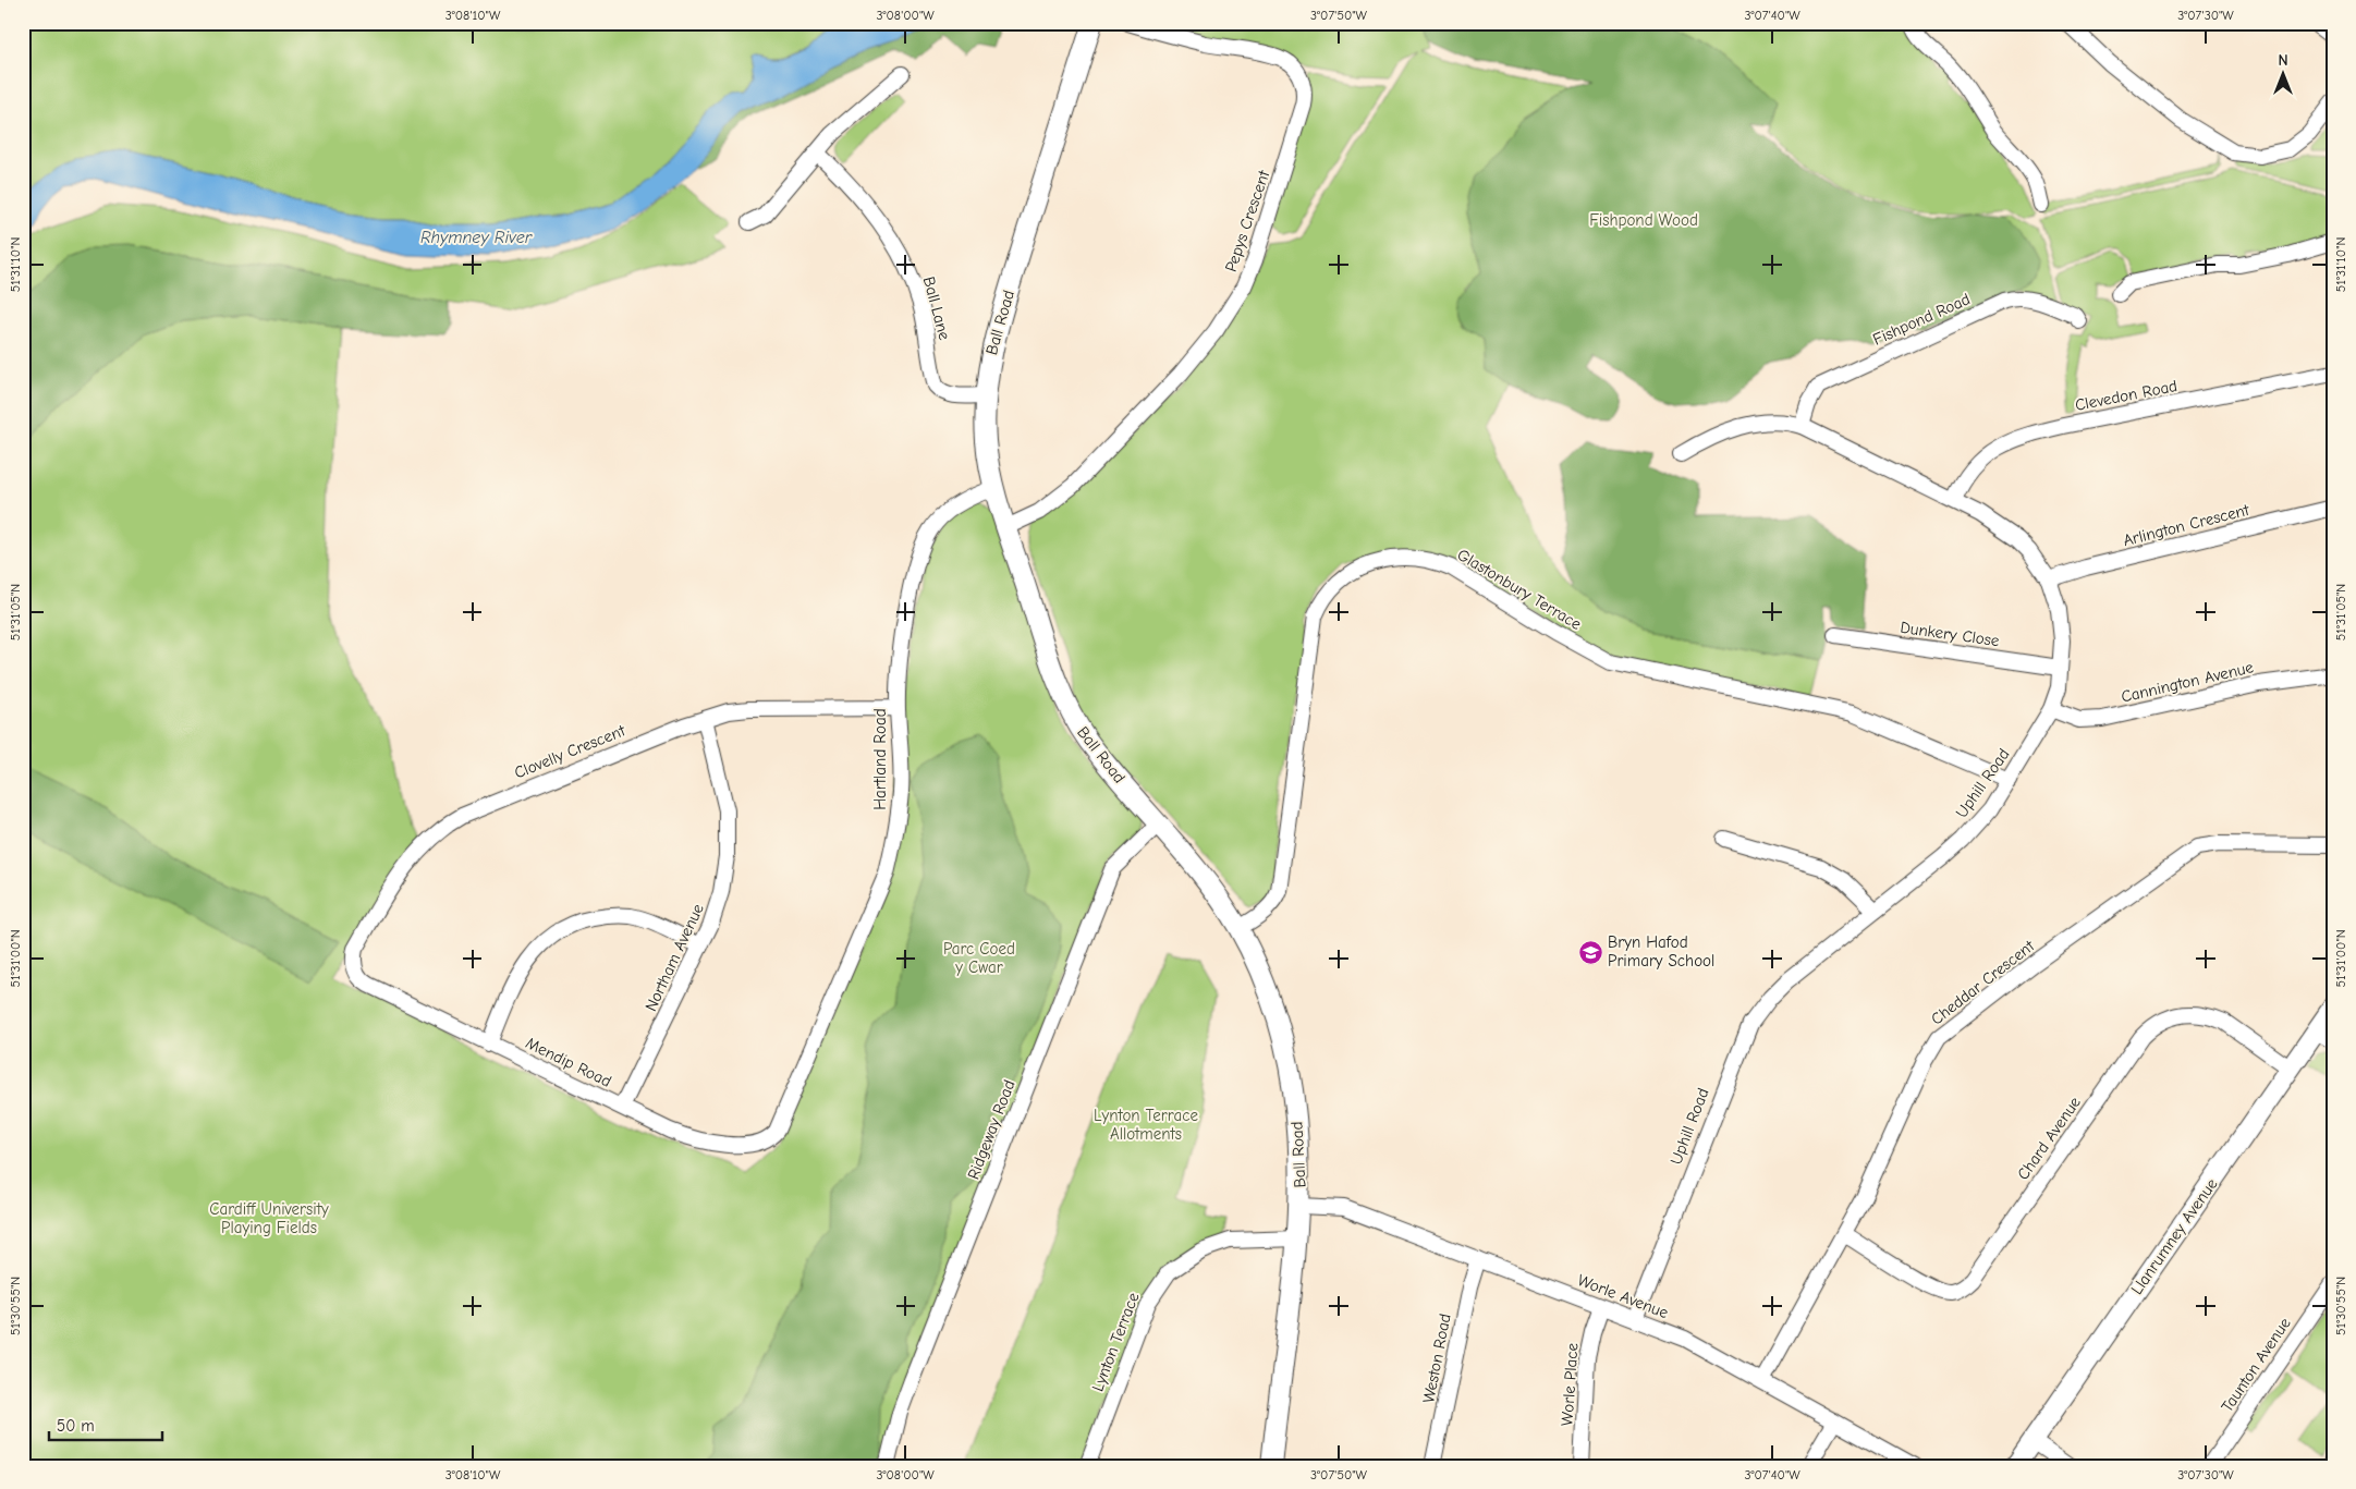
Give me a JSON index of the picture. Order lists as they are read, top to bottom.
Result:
{
  "streets": {
    "street": [
      "Pepys Crescent",
      "Ball Lane",
      "Fishpond Road",
      "Ball Road",
      "Clevedon Road",
      "Arlington Crescent",
      "Glastonbury Terrace",
      "Dunkery Close",
      "Cannington Avenue",
      "Clovelly Crescent",
      "Hartland Road",
      "Uphill Road",
      "Northam Avenue",
      "Cheddar Crescent",
      "Mendip Road",
      "Ridgeway Road",
      "Chard Avenue",
      "Llanrumney Avenue",
      "Worle Avenue",
      "Lynton Terrace",
      "Weston Road",
      "Taunton Avenue",
      "Worle Place"
    ]
  },
  "crossings": [
    ["Pepys Crescent", "Ball Road"],
    ["Ball Lane", "Ball Road"],
    ["Fishpond Road", "Uphill Road"],
    ["Ball Road", "Glastonbury Terrace"],
    ["Ball Road", "Hartland Road"],
    ["Ball Road", "Ridgeway Road"],
    ["Ball Road", "Worle Avenue"],
    ["Ball Road", "Lynton Terrace"],
    ["Clevedon Road", "Uphill Road"],
    ["Arlington Crescent", "Uphill Road"],
    ["Glastonbury Terrace", "Uphill Road"],
    ["Dunkery Close", "Uphill Road"],
    ["Cannington Avenue", "Uphill Road"],
    ["Clovelly Crescent", "Hartland Road"],
    ["Clovelly Crescent", "Northam Avenue"],
    ["Clovelly Crescent", "Mendip Road"],
    ["Hartland Road", "Mendip Road"],
    ["Uphill Road", "Worle Avenue"],
    ["Northam Avenue", "Mendip Road"],
    ["Cheddar Crescent", "Chard Avenue"],
    ["Cheddar Crescent", "Worle Avenue"],
    ["Chard Avenue", "Llanrumney Avenue"],
    ["Worle Avenue", "Weston Road"],
    ["Worle Avenue", "Worle Place"]
  ],
  "water": ["Rhymney River"],
  "parks": [
    "Fishpond Wood",
    "Parc Coed y Cwar",
    "Lynton Terrace Allotments",
    "Cardiff University Playing Fields"
  ],
  "places": {
    "school or university": ["Bryn Hafod Primary School"]
  },
  "scale_bar": "50 m",
  "north": "top",
  "coordinates": [
    "3°08'10\"W",
    "3°08'00\"W",
    "3°07'50\"W",
    "3°07'40\"W",
    "3°07'30\"W",
    "51°31'10\"N",
    "51°31'05\"N",
    "51°31'00\"N",
    "51°30'55\"N"
  ]
}
